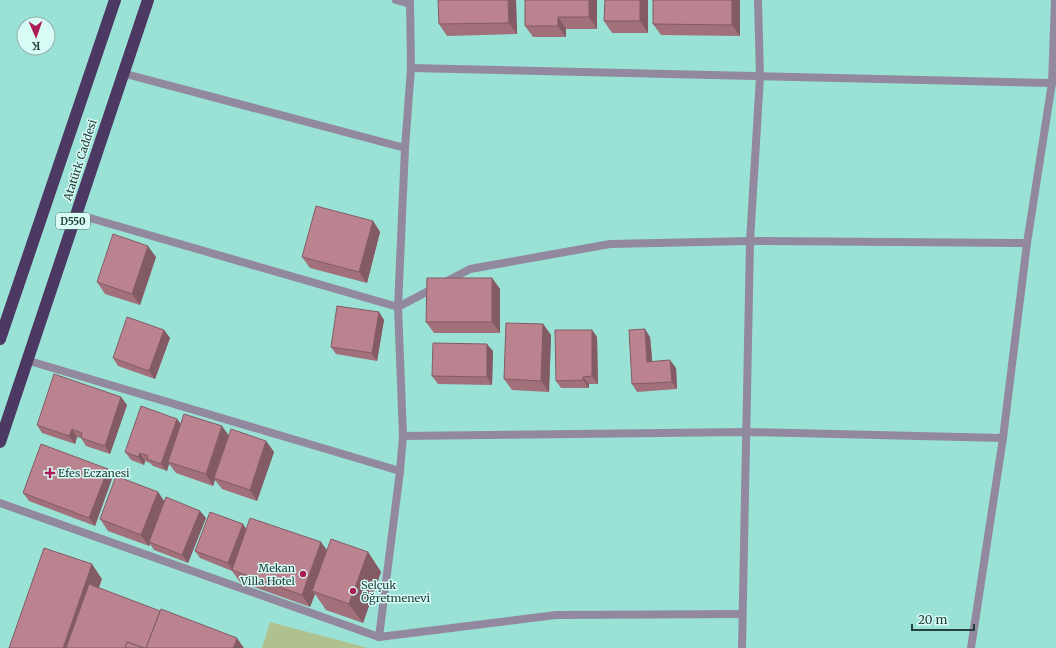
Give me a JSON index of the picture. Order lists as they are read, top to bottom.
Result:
{
  "streets": {
    "highway": ["Atatürk Caddesi", "D550"]
  },
  "places": {
    "health": ["Efes Eczanesi"],
    "other": ["Mekan Villa Hotel", "Selçuk Öğretmenevi"]
  },
  "scale_bar": "20 m",
  "north": "bottom"
}
